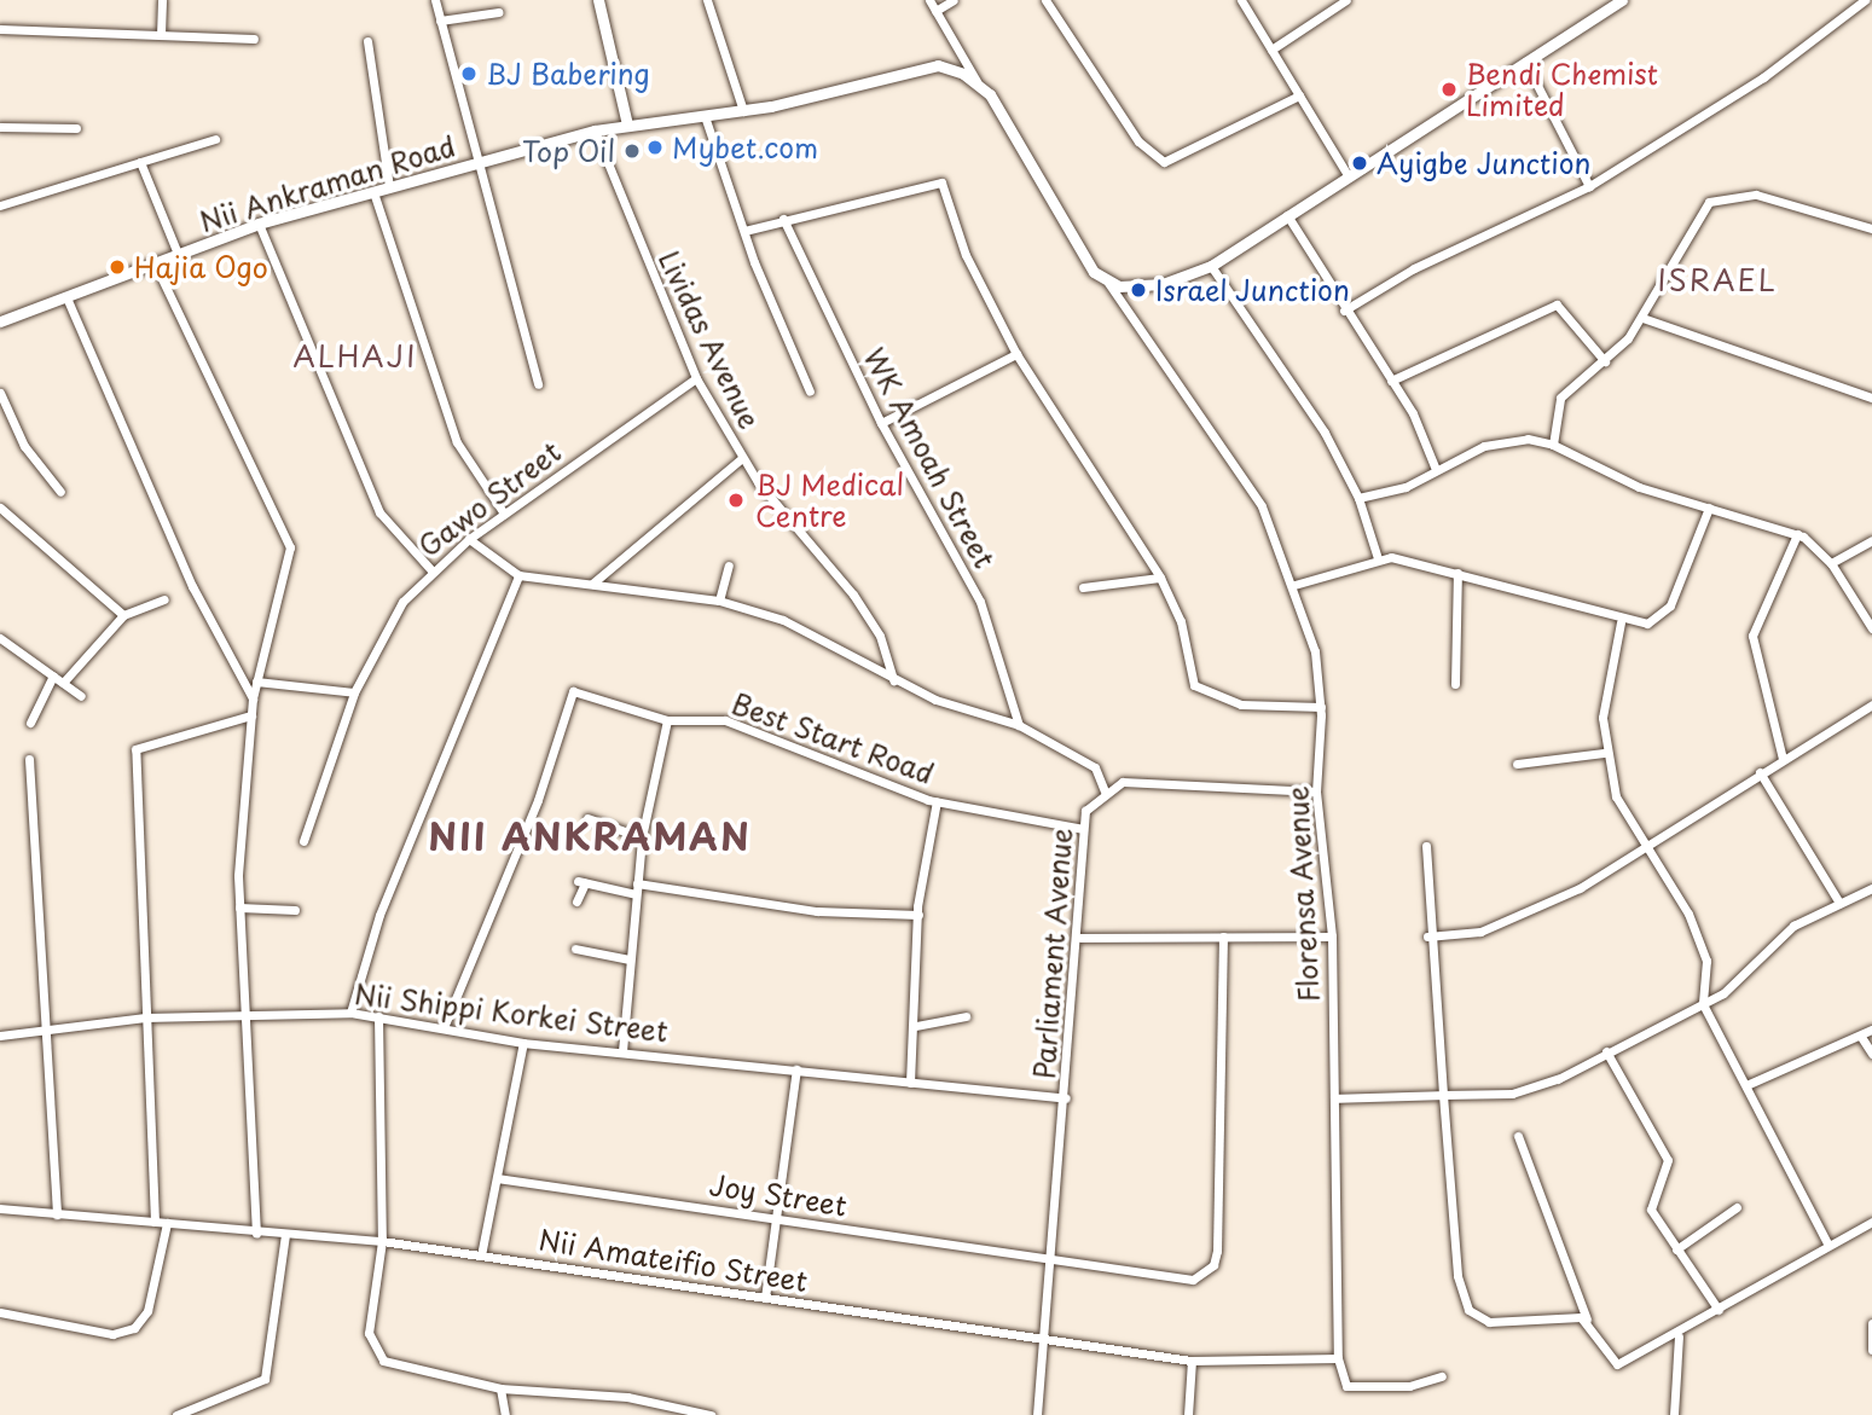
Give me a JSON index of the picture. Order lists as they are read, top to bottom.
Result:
{
  "streets": {
    "street": [
      "Nii Ankraman Road",
      "Lividas Avenue",
      "WK Amoah Street",
      "Gawo Street",
      "Best Start Road",
      "Florensa Avenue",
      "Parliament Avenue",
      "Nii Shippi Korkei Street",
      "Joy Street",
      "Nii Amateifio Street"
    ]
  },
  "crossings": [
    ["Nii Ankraman Road", "Lividas Avenue"],
    ["Lividas Avenue", "Gawo Street"],
    ["Best Start Road", "Parliament Avenue"],
    ["Best Start Road", "Nii Shippi Korkei Street"],
    ["Florensa Avenue", "Nii Amateifio Street"],
    ["Parliament Avenue", "Nii Shippi Korkei Street"],
    ["Parliament Avenue", "Joy Street"],
    ["Parliament Avenue", "Nii Amateifio Street"]
  ],
  "districts": ["ISRAEL", "ALHAJI", "NII ANKRAMAN"],
  "places": [
    "BJ Babering",
    "Bendi Chemist Limited",
    "Mybet.com",
    "Top Oil",
    "Ayigbe Junction",
    "Hajia Ogo",
    "Israel Junction",
    "BJ Medical Centre"
  ]
}
